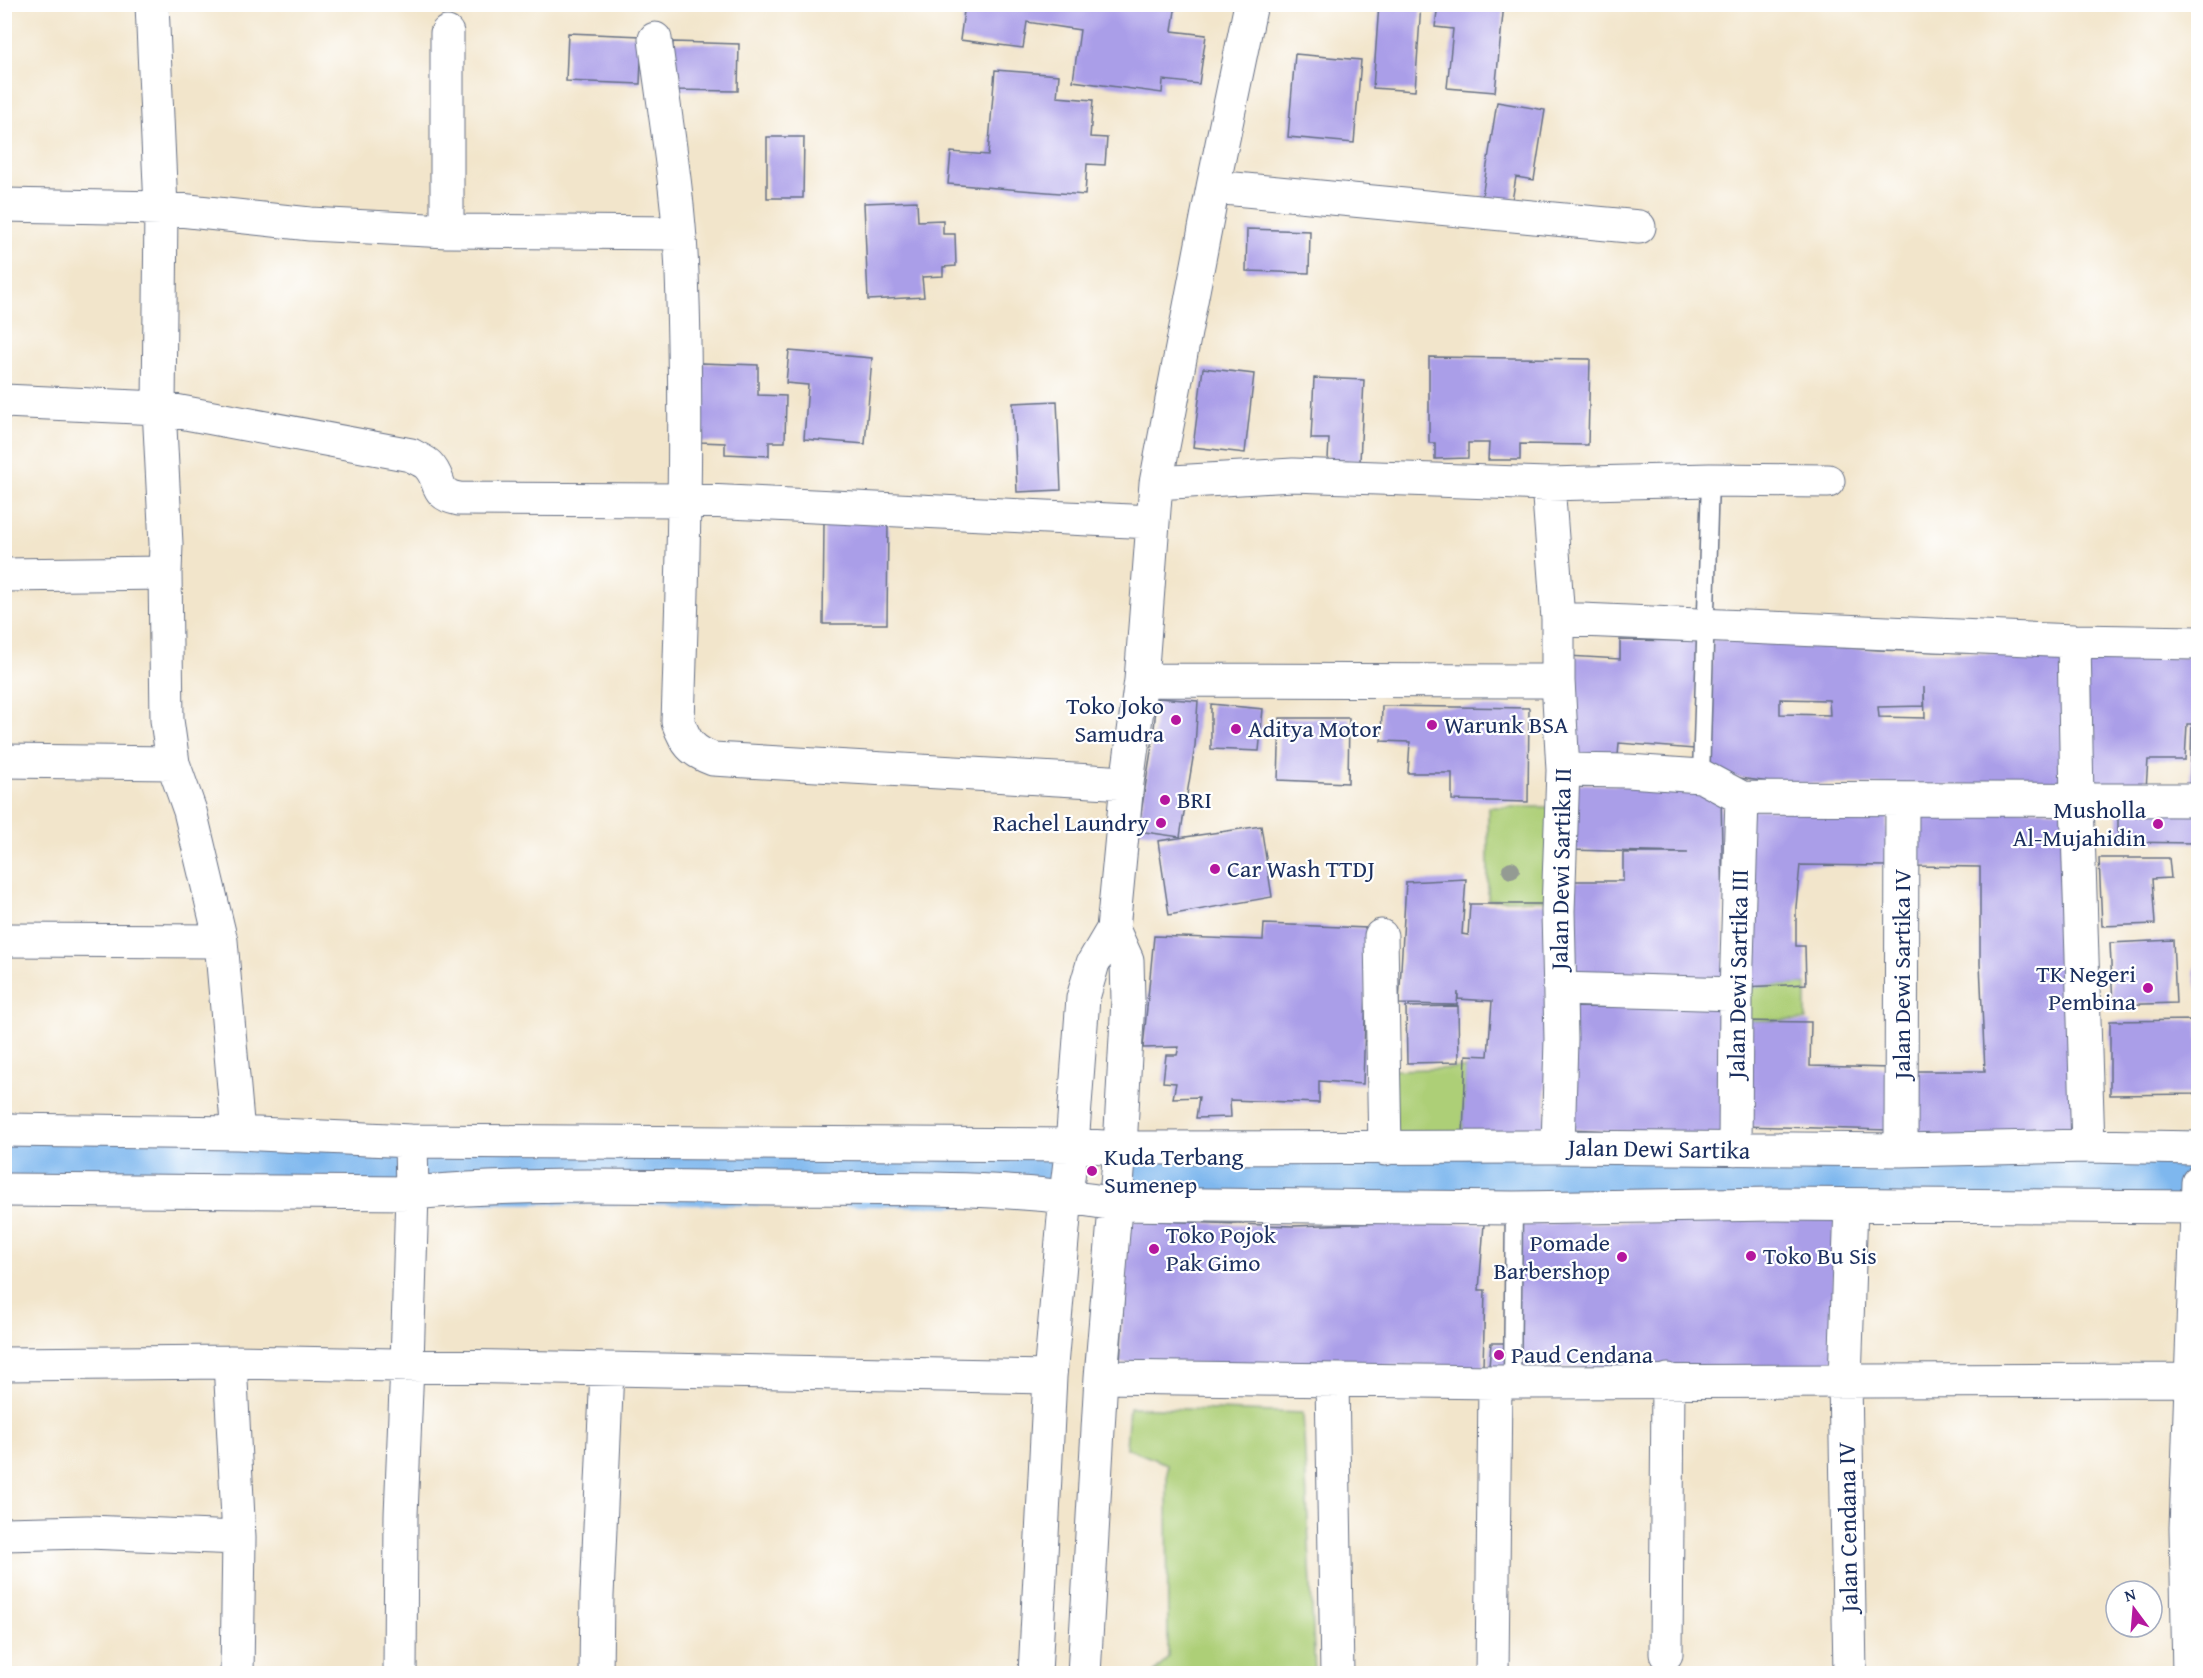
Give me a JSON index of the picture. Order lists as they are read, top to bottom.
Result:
{
  "streets": {
    "street": [
      "Jalan Dewi Sartika II",
      "Jalan Dewi Sartika III",
      "Jalan Dewi Sartika IV",
      "Jalan Dewi Sartika",
      "Jalan Cendana IV"
    ]
  },
  "crossings": [
    ["Jalan Dewi Sartika II", "Jalan Dewi Sartika"],
    ["Jalan Dewi Sartika III", "Jalan Dewi Sartika"],
    ["Jalan Dewi Sartika IV", "Jalan Dewi Sartika"]
  ],
  "places": [
    "Toko Joko Samudra",
    "Warunk BSA",
    "Aditya Motor",
    "BRI",
    "Rachel Laundry",
    "Musholla Al-Mujahidin",
    "Car Wash TTDJ",
    "TK Negeri Pembina",
    "Kuda Terbang Sumenep",
    "Toko Pojok Pak Gimo",
    "Toko Bu Sis",
    "Pomade Barbershop",
    "Paud Cendana"
  ],
  "north": "top"
}
